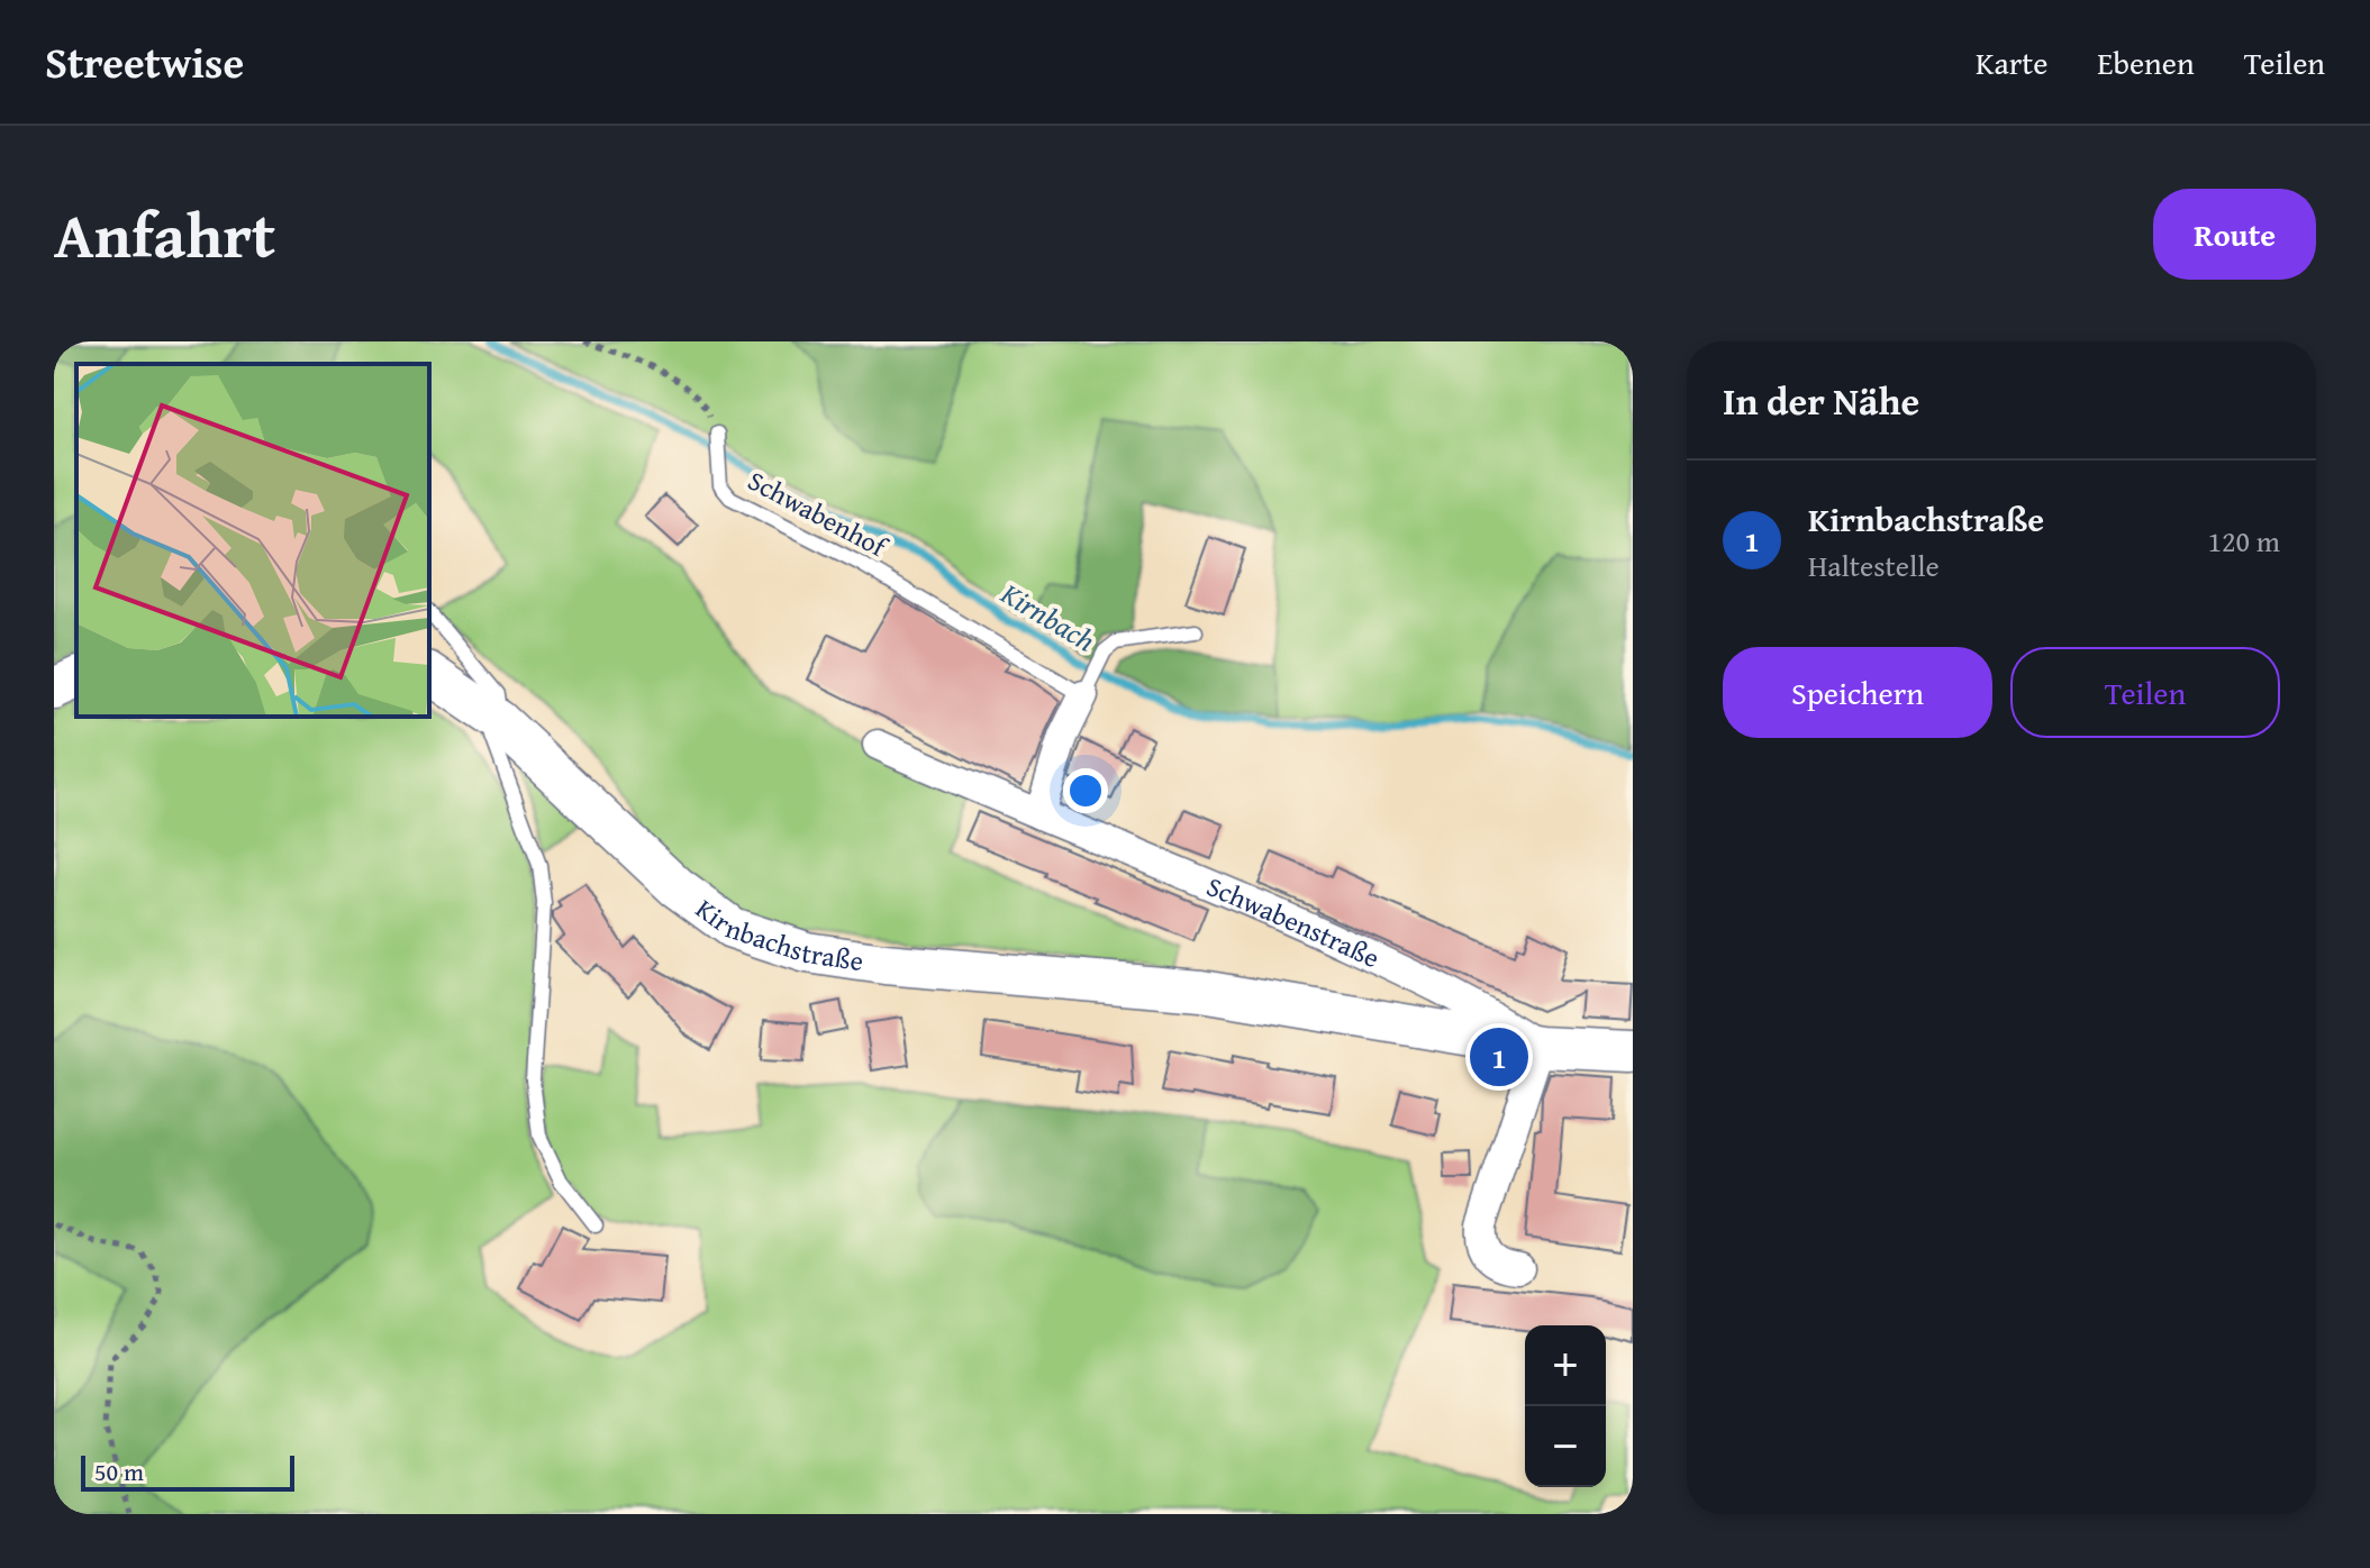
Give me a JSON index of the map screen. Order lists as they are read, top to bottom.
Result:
{
  "streets": {
    "main road": ["Kirnbachstraße"],
    "street": ["Schwabenstraße"],
    "lane": ["Schwabenhof"]
  },
  "crossings": [
    ["Schwabenstraße", "Kirnbachstraße"]
  ],
  "water": ["Kirnbach"],
  "scale_bar": "50 m",
  "page": {
    "header": "Streetwise",
    "nav": ["Karte", "Ebenen", "Teilen"],
    "title": "Anfahrt",
    "buttons": [
      "Route",
      ["Speichern", "Teilen"]
    ],
    "heading": "In der Nähe",
    "list": [
      {
        "mark": "1",
        "name": "Kirnbachstraße",
        "note": "Haltestelle",
        "value": "120 m"
      }
    ],
    "pins": "1",
    "map_buttons": ["+", "−"],
    "scale": "50 m"
  }
}
